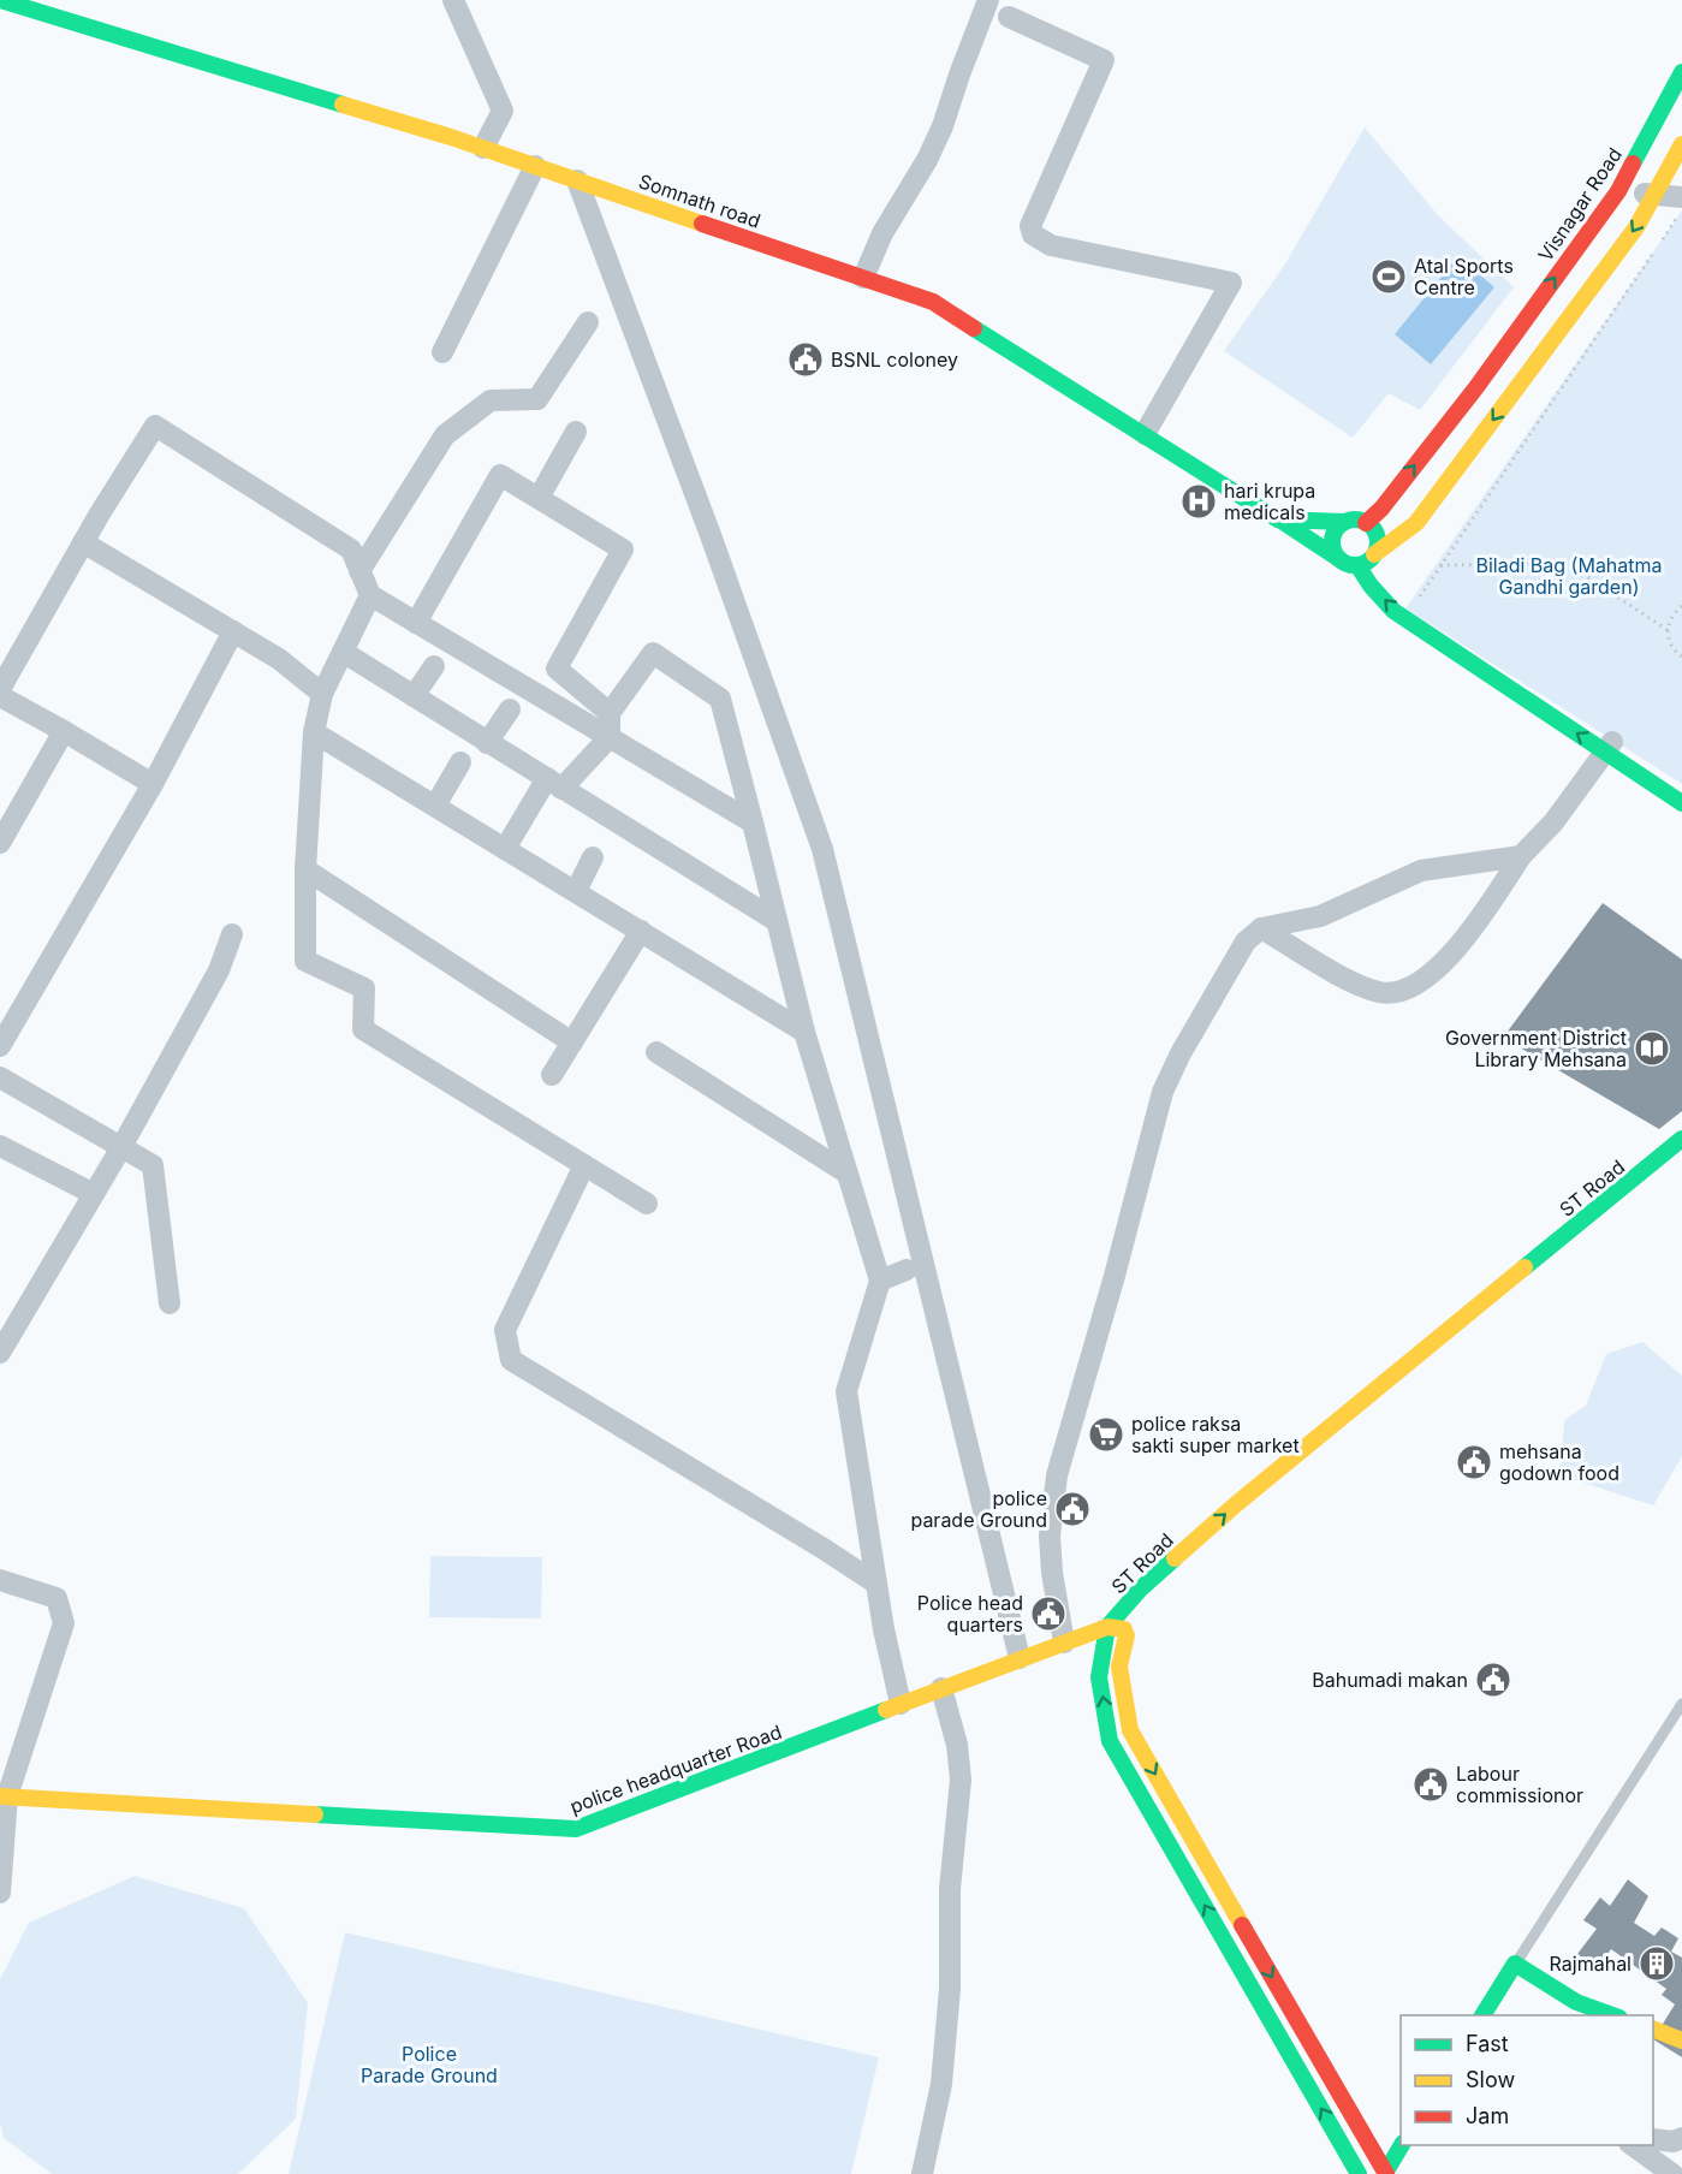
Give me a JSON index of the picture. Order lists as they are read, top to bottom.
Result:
{
  "streets": {
    "main road": [
      "Somnath road",
      "Visnagar Road",
      "ST Road",
      "police headquarter Road"
    ]
  },
  "crossings": [
    ["Somnath road", "Visnagar Road"],
    ["ST Road", "police headquarter Road"]
  ],
  "parks": ["Biladi Bag (Mahatma Gandhi garden)", "Police Parade Ground"],
  "places": {
    "sports": ["Atal Sports Centre"],
    "public building": [
      "BSNL coloney",
      "mehsana godown food",
      "police parade Ground",
      "Police head quarters",
      "Bahumadi makan",
      "Labour commissionor"
    ],
    "hospital": ["hari krupa medicals"],
    "library": ["Government District Library Mehsana"],
    "supermarket": ["police raksa sakti super market"],
    "building": ["Rajmahal"]
  },
  "legend": ["Fast", "Slow", "Jam"]
}
